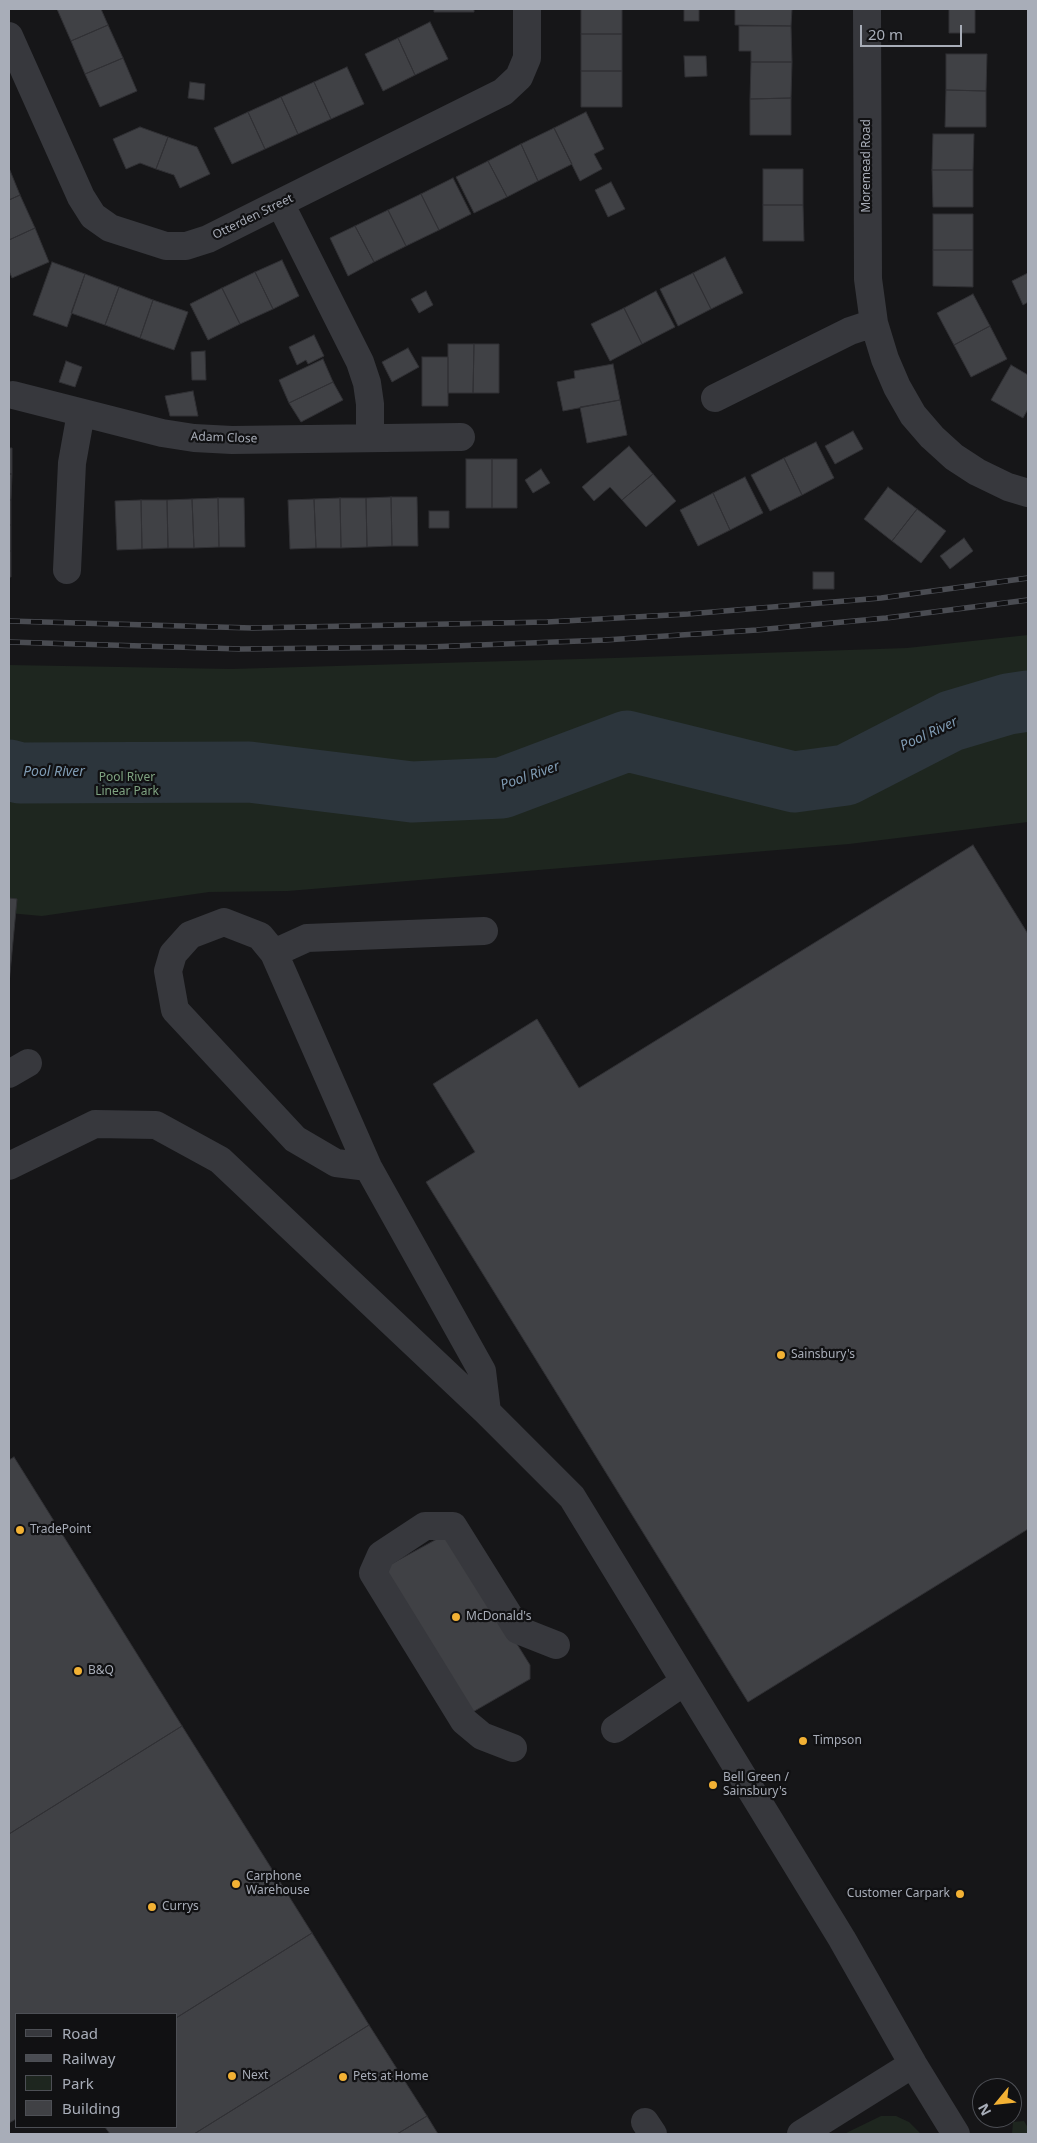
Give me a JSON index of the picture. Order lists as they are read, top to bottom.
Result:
{
  "streets": {
    "street": ["Moremead Road", "Otterden Street", "Adam Close"]
  },
  "water": ["Pool River"],
  "parks": ["Pool River Linear Park"],
  "places": [
    "Sainsbury's",
    "TradePoint",
    "McDonald's",
    "B&Q",
    "Timpson",
    "Bell Green / Sainsbury's",
    "Carphone Warehouse",
    "Customer Carpark",
    "Currys",
    "Next",
    "Pets at Home"
  ],
  "legend": [
    "Road",
    "Railway",
    "Park",
    "Building"
  ],
  "scale_bar": "20 m",
  "north": "bottom left"
}
